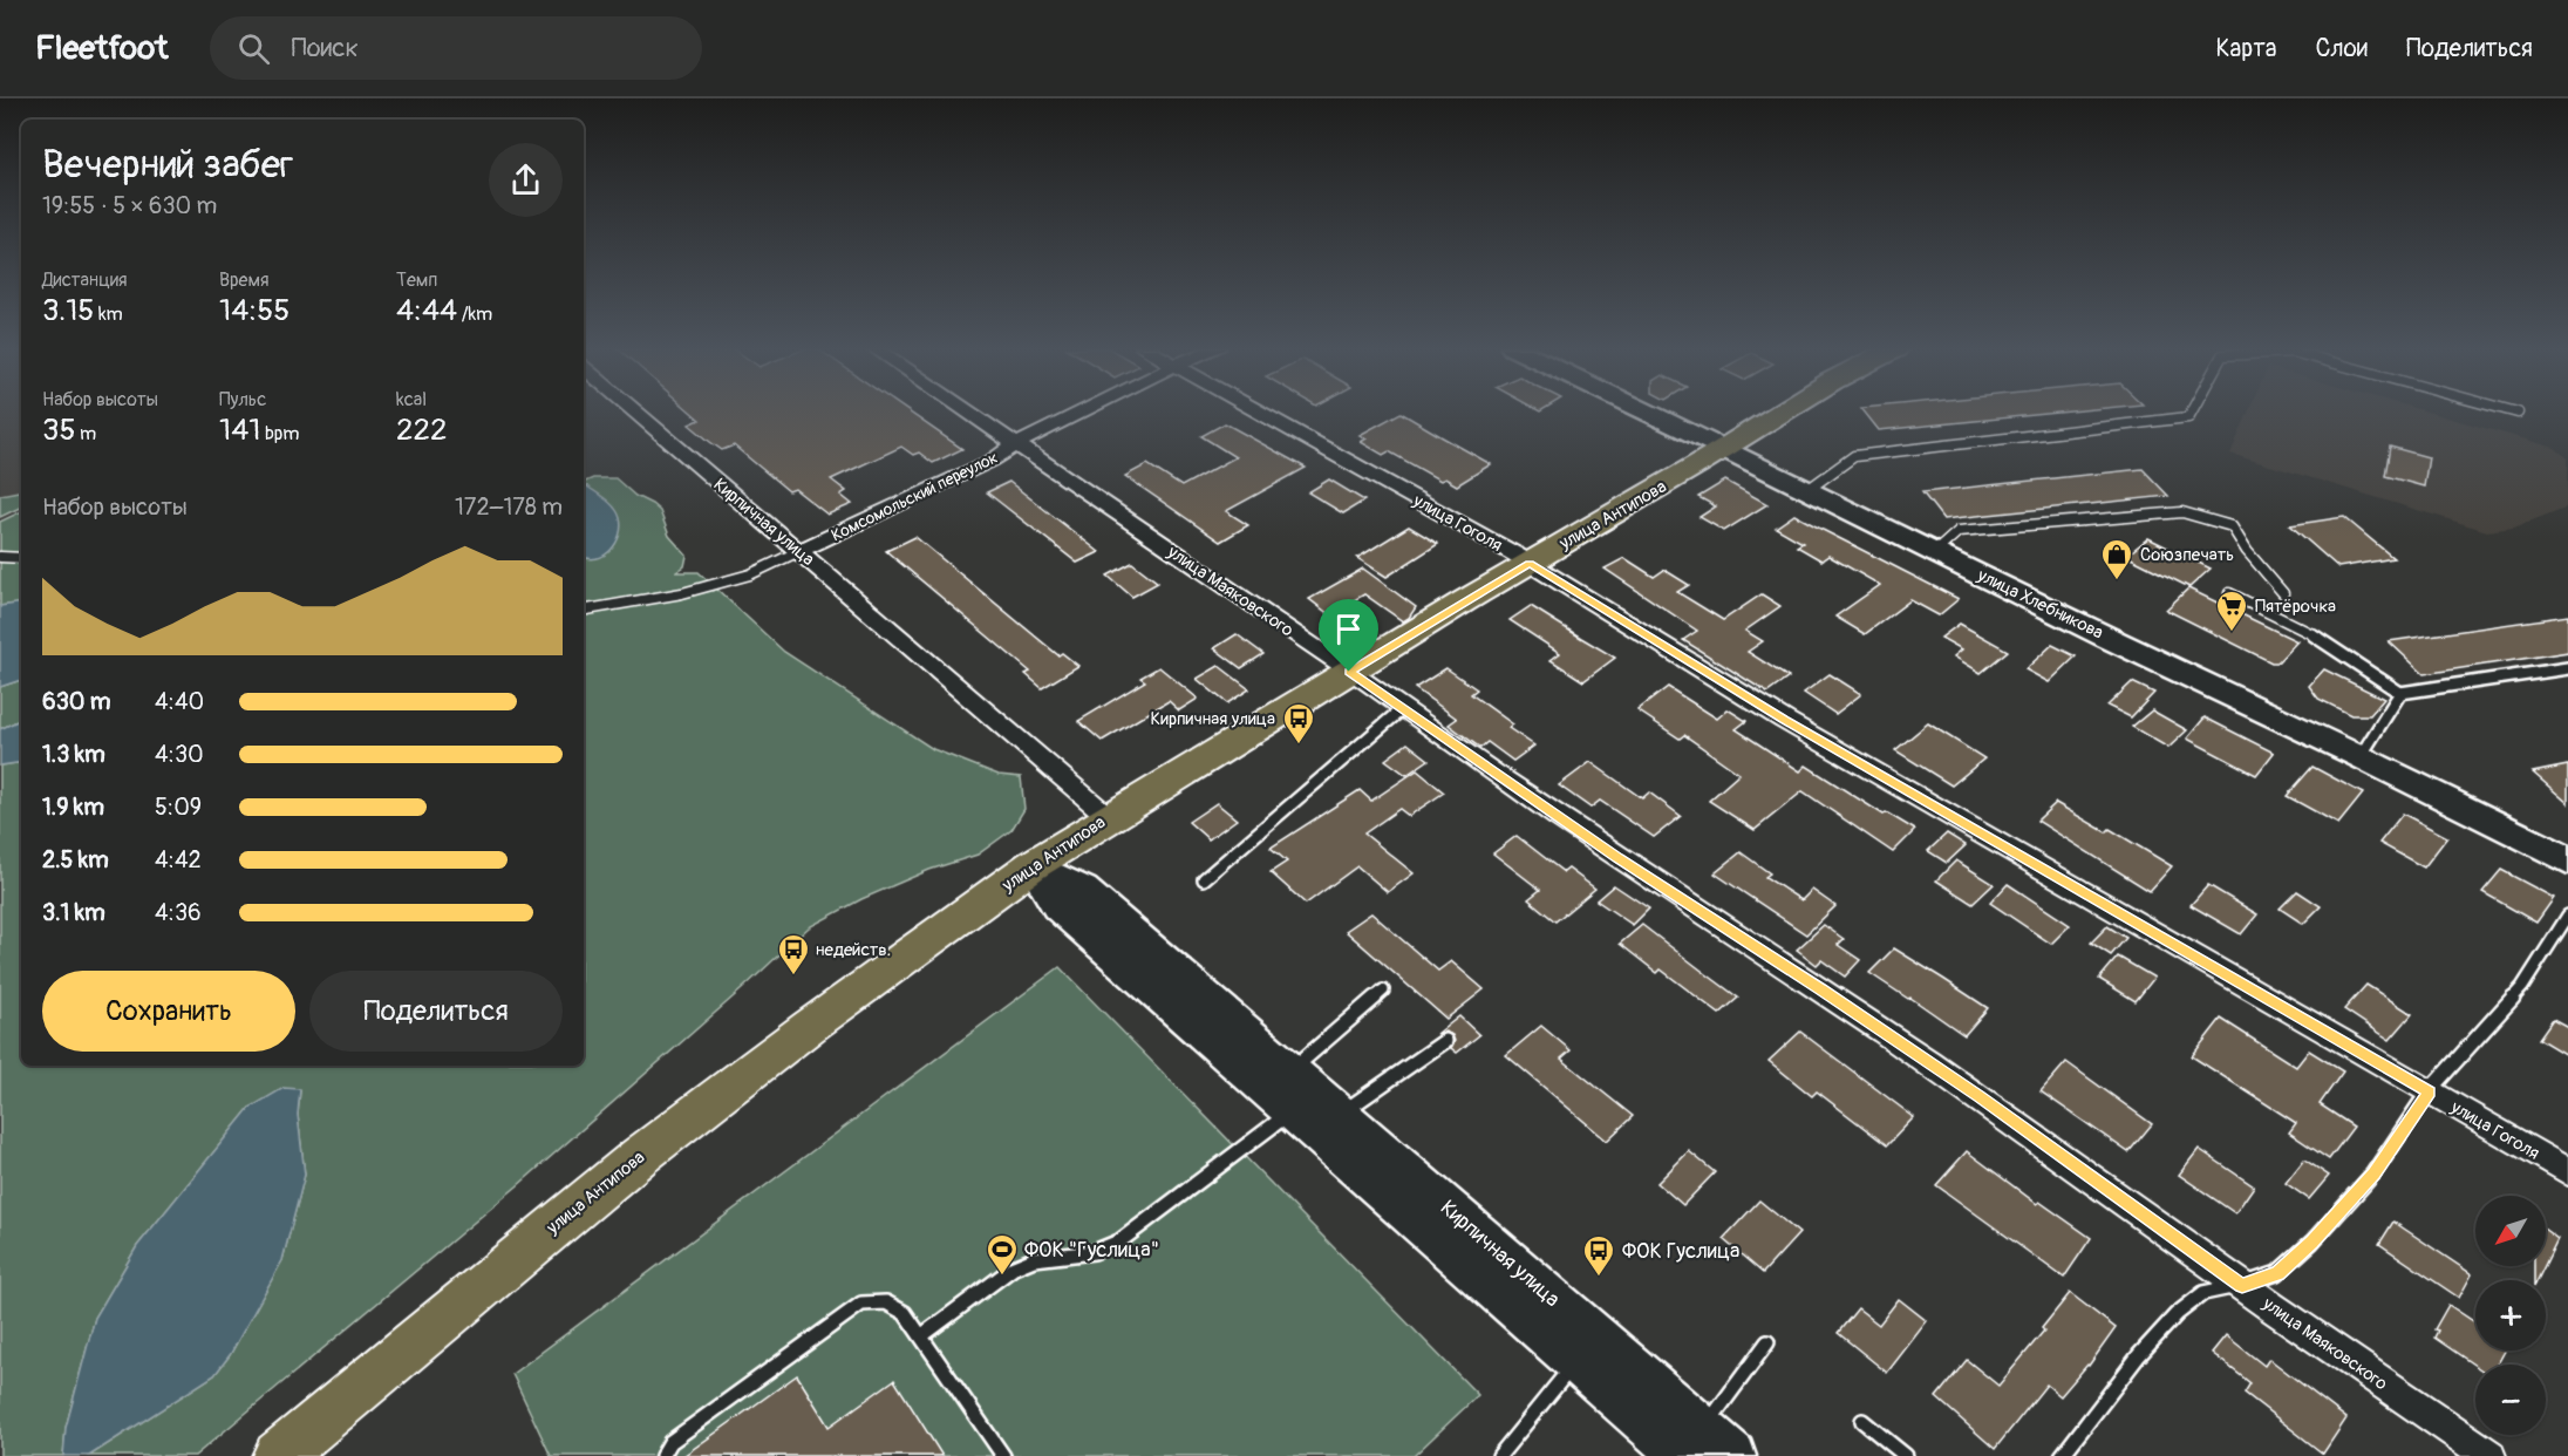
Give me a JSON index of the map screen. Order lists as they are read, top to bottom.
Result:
{
  "streets": {
    "main road": ["улица Антипова"],
    "street": [
      "Комсомольский переулок",
      "Кирпичная улица",
      "улица Гоголя",
      "улица Маяковского",
      "улица Хлебникова"
    ]
  },
  "crossings": [
    ["Комсомольский переулок", "Кирпичная улица"],
    ["Комсомольский переулок", "улица Маяковского"],
    ["улица Антипова", "Кирпичная улица"],
    ["улица Антипова", "улица Гоголя"],
    ["улица Антипова", "улица Маяковского"],
    ["улица Антипова", "улица Хлебникова"]
  ],
  "places": {
    "shop": ["Союзпечать"],
    "supermarket": ["Пятёрочка"],
    "bus stop": ["Кирпичная улица", "недейств.", "ФОК Гуслица"],
    "sports": ["ФОК \"Гуслица\""]
  },
  "north": "bottom left",
  "page": {
    "header": "Fleetfoot",
    "search": "Поиск",
    "nav": ["Карта", "Слои", "Поделиться"],
    "heading": ["Вечерний забег", "19:55 · 5 × 630 m"],
    "stats": [
      ["Дистанция", "3.15 km"],
      ["Время", "14:55"],
      ["Темп", "4:44 /km"],
      ["Набор высоты", "35 m"],
      ["Пульс", "141 bpm"],
      ["kcal", "222"]
    ],
    "chart": ["Набор высоты", "172–178 m"],
    "list": [
      {
        "name": "630 m",
        "note": "4:40"
      },
      {
        "name": "1.3 km",
        "note": "4:30"
      },
      {
        "name": "1.9 km",
        "note": "5:09"
      },
      {
        "name": "2.5 km",
        "note": "4:42"
      },
      {
        "name": "3.1 km",
        "note": "4:36"
      }
    ],
    "buttons": ["Сохранить", "Поделиться"],
    "map_buttons": ["+", "−"]
  }
}
